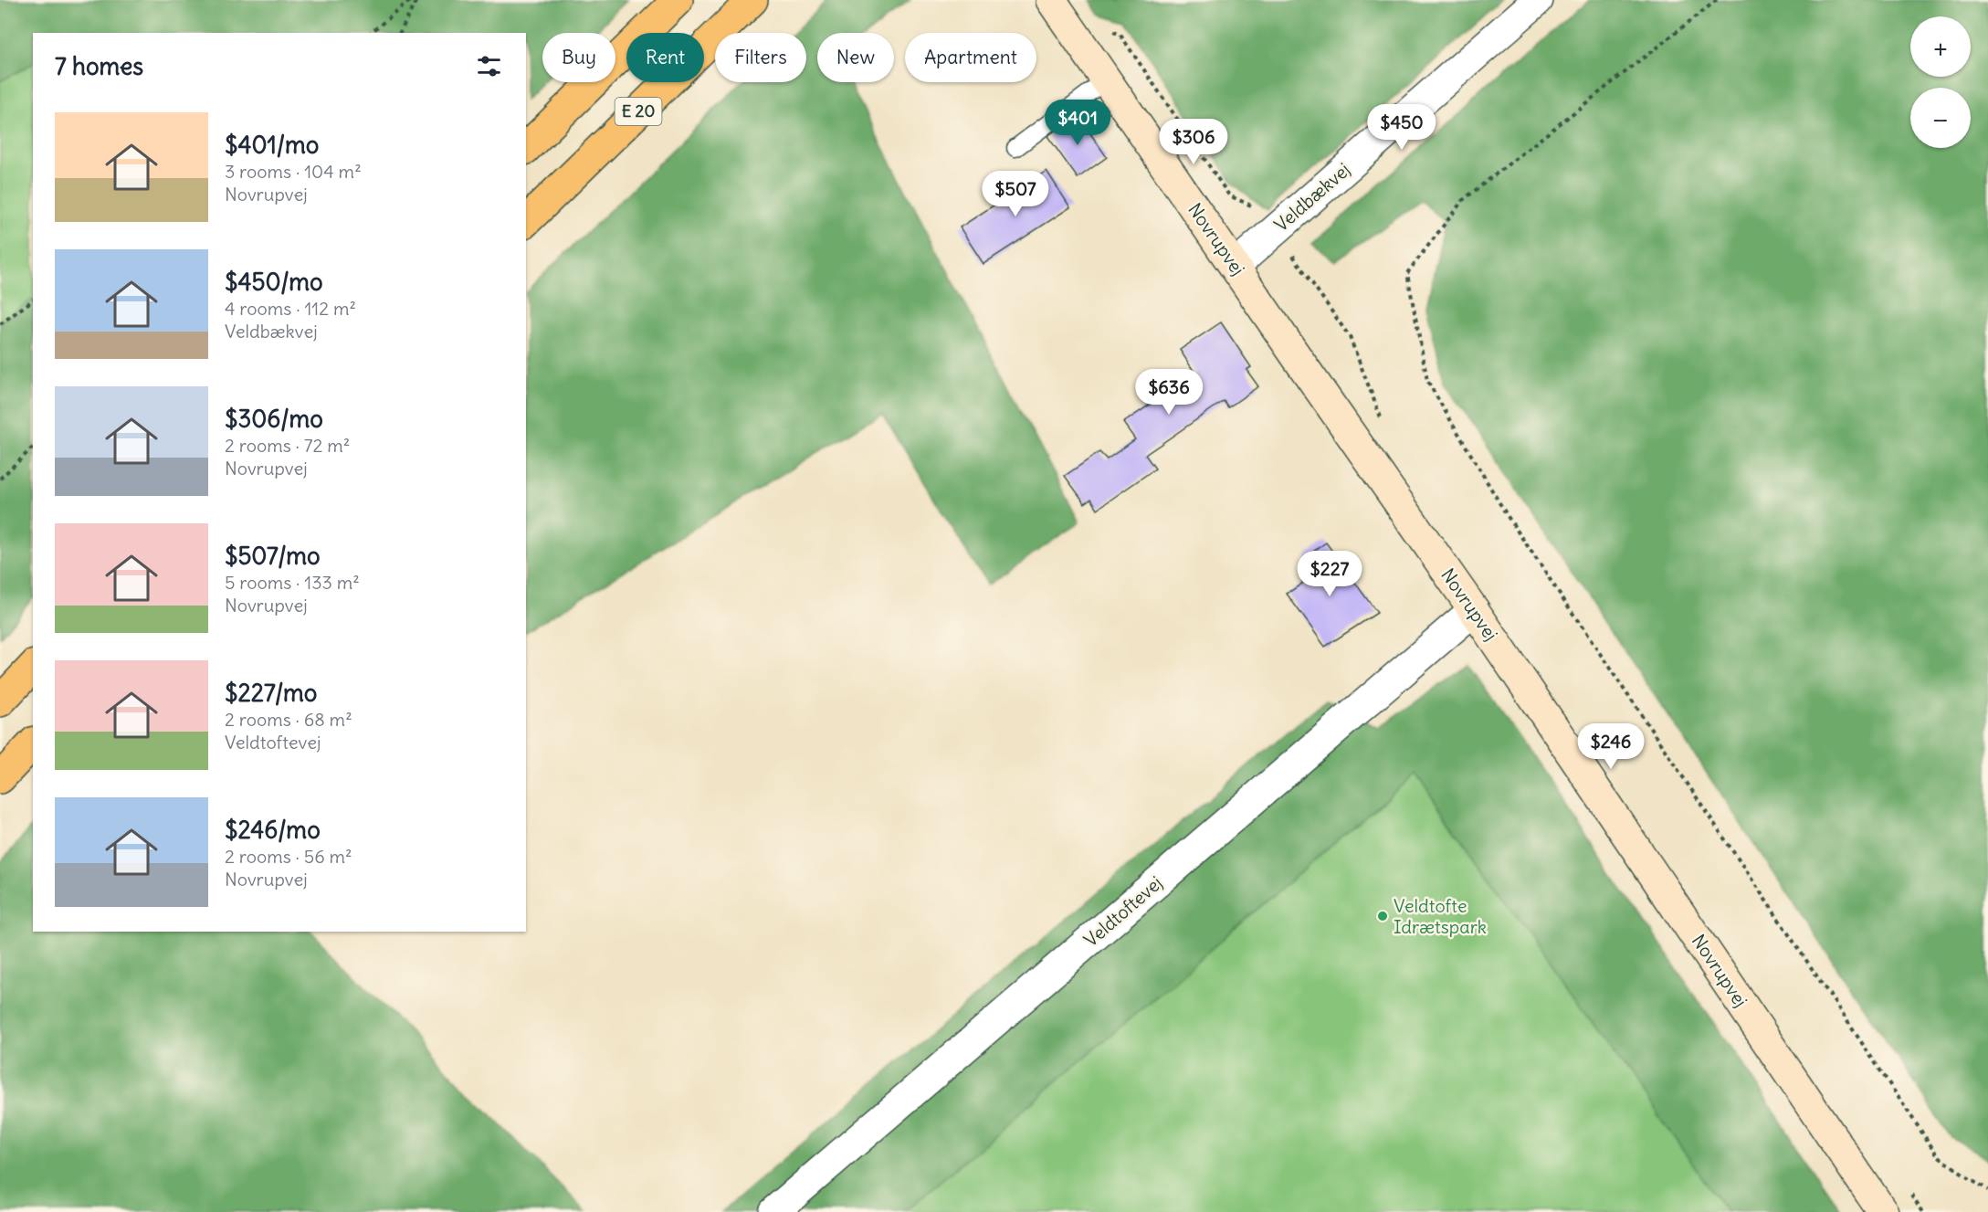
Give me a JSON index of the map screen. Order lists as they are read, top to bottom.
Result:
{
  "streets": {
    "highway": ["E 20"],
    "street": ["Veldbækvej", "Novrupvej", "Veldtoftevej"]
  },
  "crossings": [
    ["Veldbækvej", "Novrupvej"],
    ["Novrupvej", "Veldtoftevej"]
  ],
  "places": ["Veldtofte Idrætspark"],
  "page": {
    "map_buttons": ["+", "−"],
    "chip": [
      "Buy",
      "Rent",
      "Filters",
      "New",
      "Apartment"
    ],
    "heading": "7 homes",
    "list": [
      {
        "name": "$401/mo",
        "note": "3 rooms · 104 m² · Novrupvej"
      },
      {
        "name": "$450/mo",
        "note": "4 rooms · 112 m² · Veldbækvej"
      },
      {
        "name": "$306/mo",
        "note": "2 rooms · 72 m² · Novrupvej"
      },
      {
        "name": "$507/mo",
        "note": "5 rooms · 133 m² · Novrupvej"
      },
      {
        "name": "$227/mo",
        "note": "2 rooms · 68 m² · Veldtoftevej"
      },
      {
        "name": "$246/mo",
        "note": "2 rooms · 56 m² · Novrupvej"
      }
    ],
    "price": [
      "$401",
      "$450",
      "$306",
      "$507",
      "$636",
      "$227",
      "$246"
    ]
  }
}
